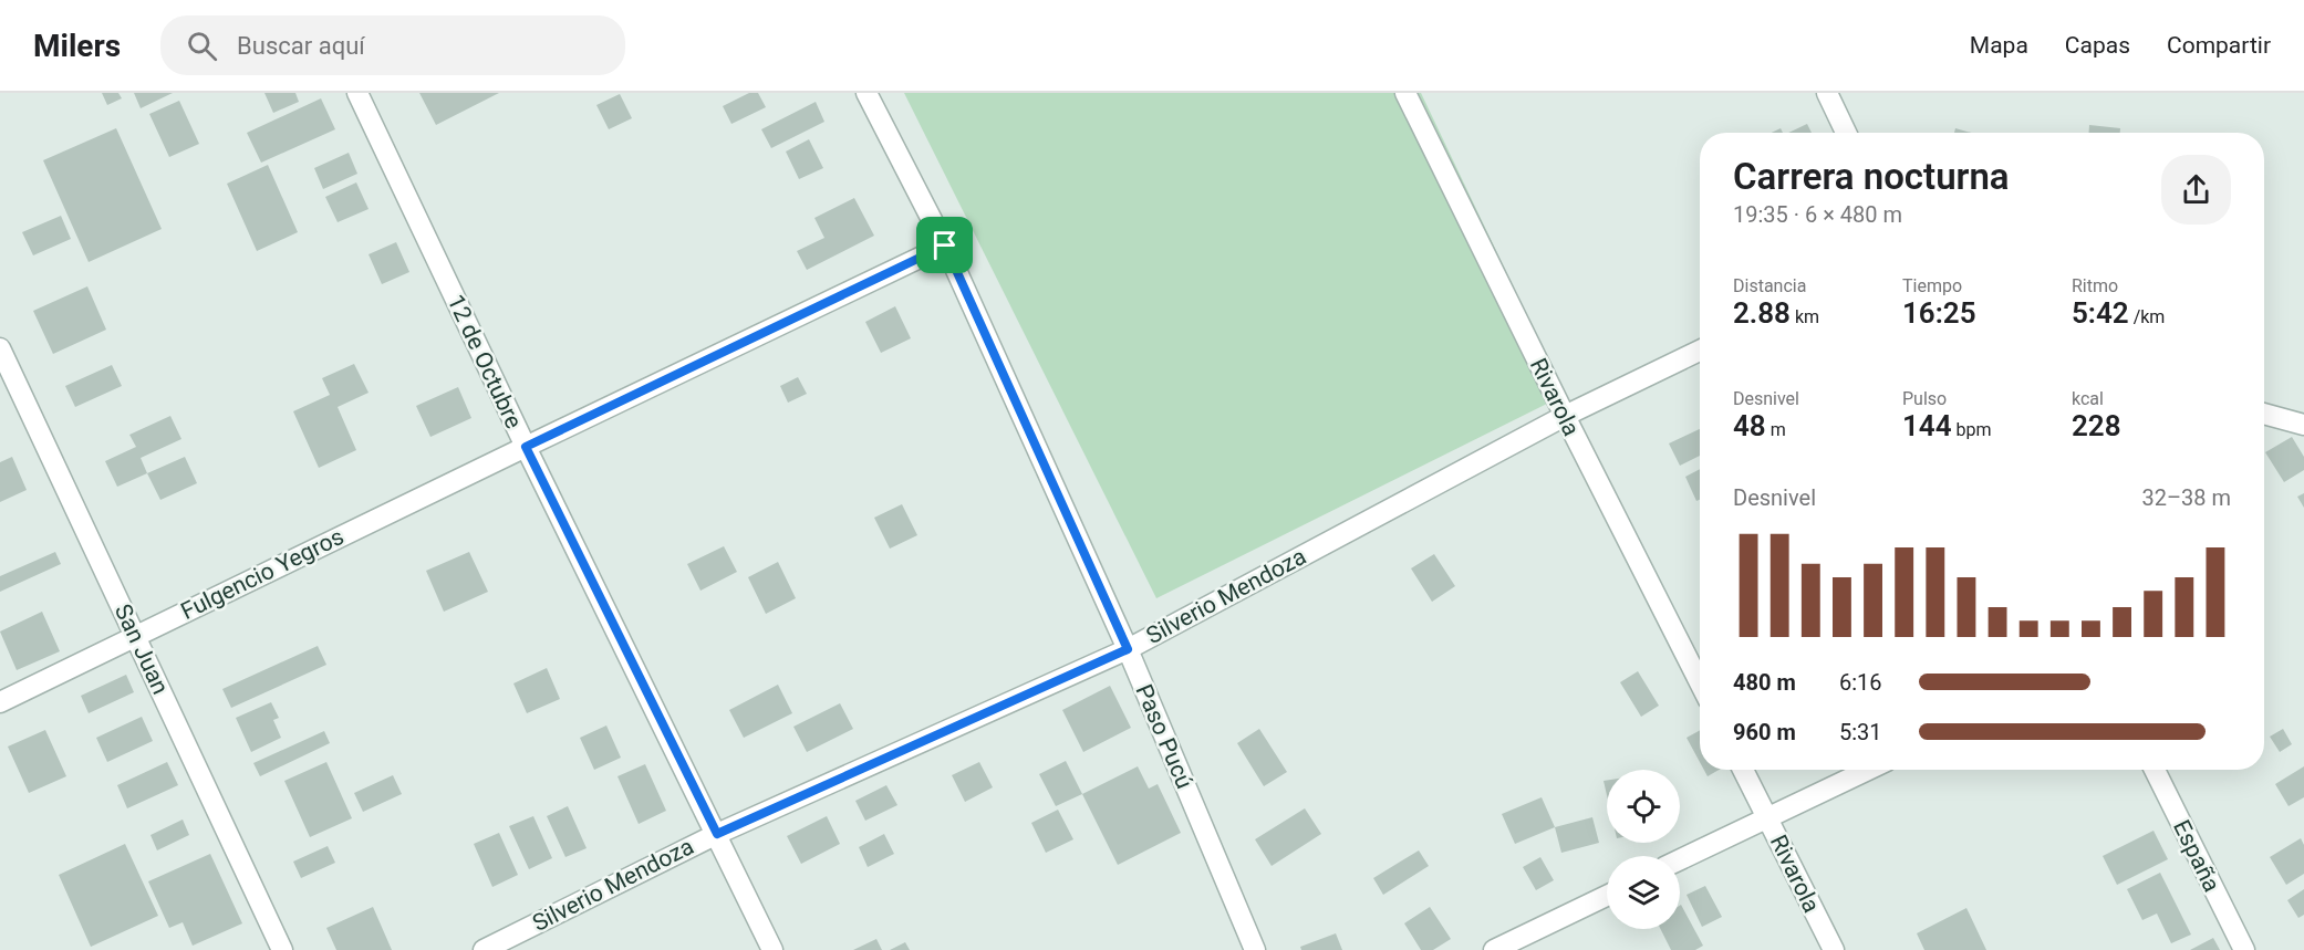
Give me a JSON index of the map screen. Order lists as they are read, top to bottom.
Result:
{
  "streets": {
    "street": [
      "12 de Octubre",
      "Rivarola",
      "Fulgencio Yegros",
      "Silverio Mendoza",
      "San Juan",
      "Paso Pucú",
      "España"
    ]
  },
  "crossings": [
    ["12 de Octubre", "Fulgencio Yegros"],
    ["12 de Octubre", "Silverio Mendoza"],
    ["Rivarola", "Silverio Mendoza"],
    ["Fulgencio Yegros", "San Juan"],
    ["Fulgencio Yegros", "Paso Pucú"],
    ["Silverio Mendoza", "Paso Pucú"]
  ],
  "page": {
    "header": "Milers",
    "search": "Buscar aquí",
    "nav": ["Mapa", "Capas", "Compartir"],
    "heading": ["Carrera nocturna", "19:35 · 6 × 480 m"],
    "stats": [
      ["Distancia", "2.88 km"],
      ["Tiempo", "16:25"],
      ["Ritmo", "5:42 /km"],
      ["Desnivel", "48 m"],
      ["Pulso", "144 bpm"],
      ["kcal", "228"]
    ],
    "chart": ["Desnivel", "32–38 m"],
    "list": [
      {
        "name": "480 m",
        "note": "6:16"
      },
      {
        "name": "960 m",
        "note": "5:31"
      }
    ]
  }
}
